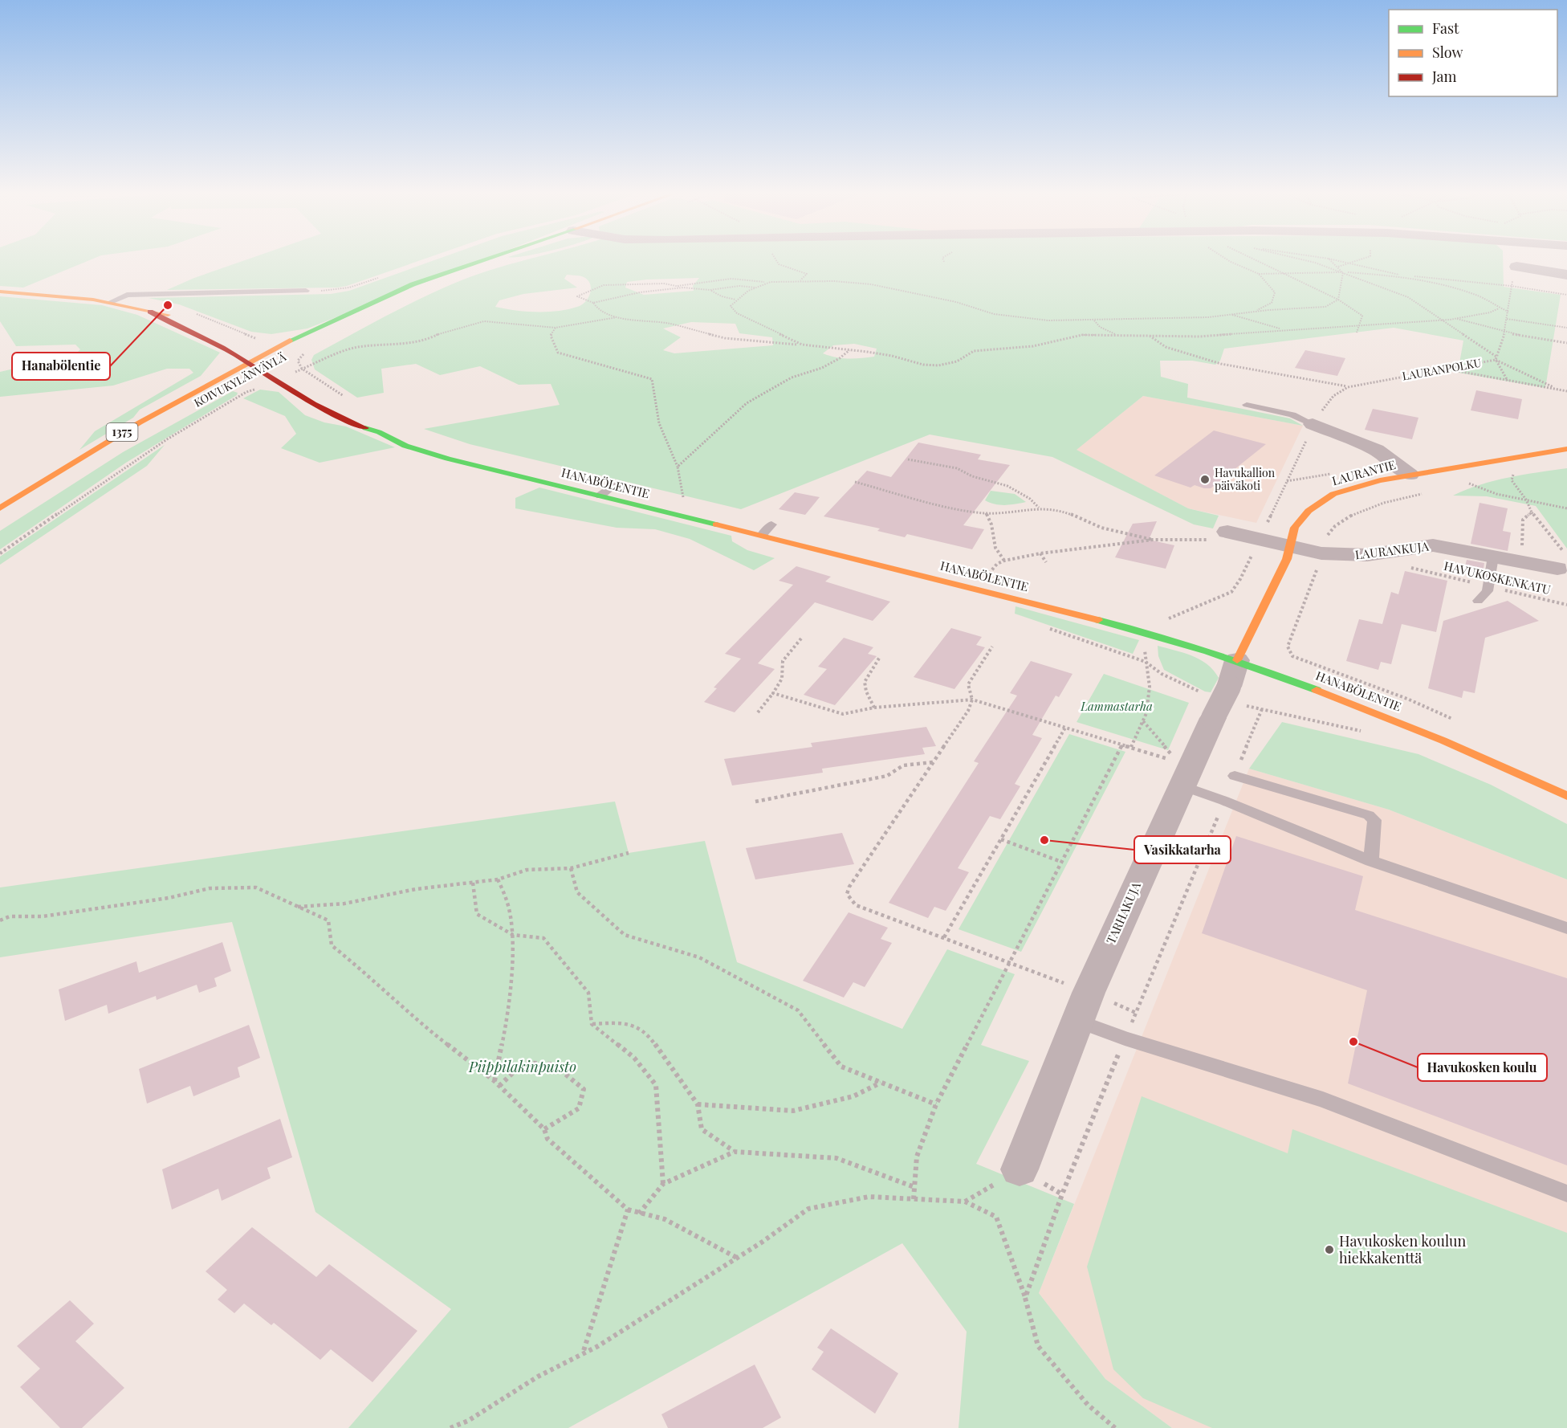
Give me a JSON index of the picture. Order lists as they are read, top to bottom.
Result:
{
  "streets": {
    "main road": [
      "KOIVUKYLÄNVÄYLÄ",
      "1375",
      "LAURANTIE",
      "HANABÖLENTIE"
    ],
    "street": ["LAURANKUJA", "TARHAKUJA"],
    "path": ["LAURANPOLKU", "HAVUKOSKENKATU"]
  },
  "crossings": [
    ["LAURANPOLKU", "LAURANKUJA"],
    ["KOIVUKYLÄNVÄYLÄ", "HANABÖLENTIE"],
    ["LAURANTIE", "HANABÖLENTIE"],
    ["LAURANTIE", "LAURANKUJA"],
    ["LAURANTIE", "TARHAKUJA"],
    ["HANABÖLENTIE", "TARHAKUJA"]
  ],
  "parks": ["Lammastarha", "Piippilakinpuisto"],
  "places": [
    "Hanabölentie",
    "Havukallion päiväkoti",
    "Vasikkatarha",
    "Havukosken koulu",
    "Havukosken koulun hiekkakenttä"
  ],
  "legend": ["Fast", "Slow", "Jam"]
}
